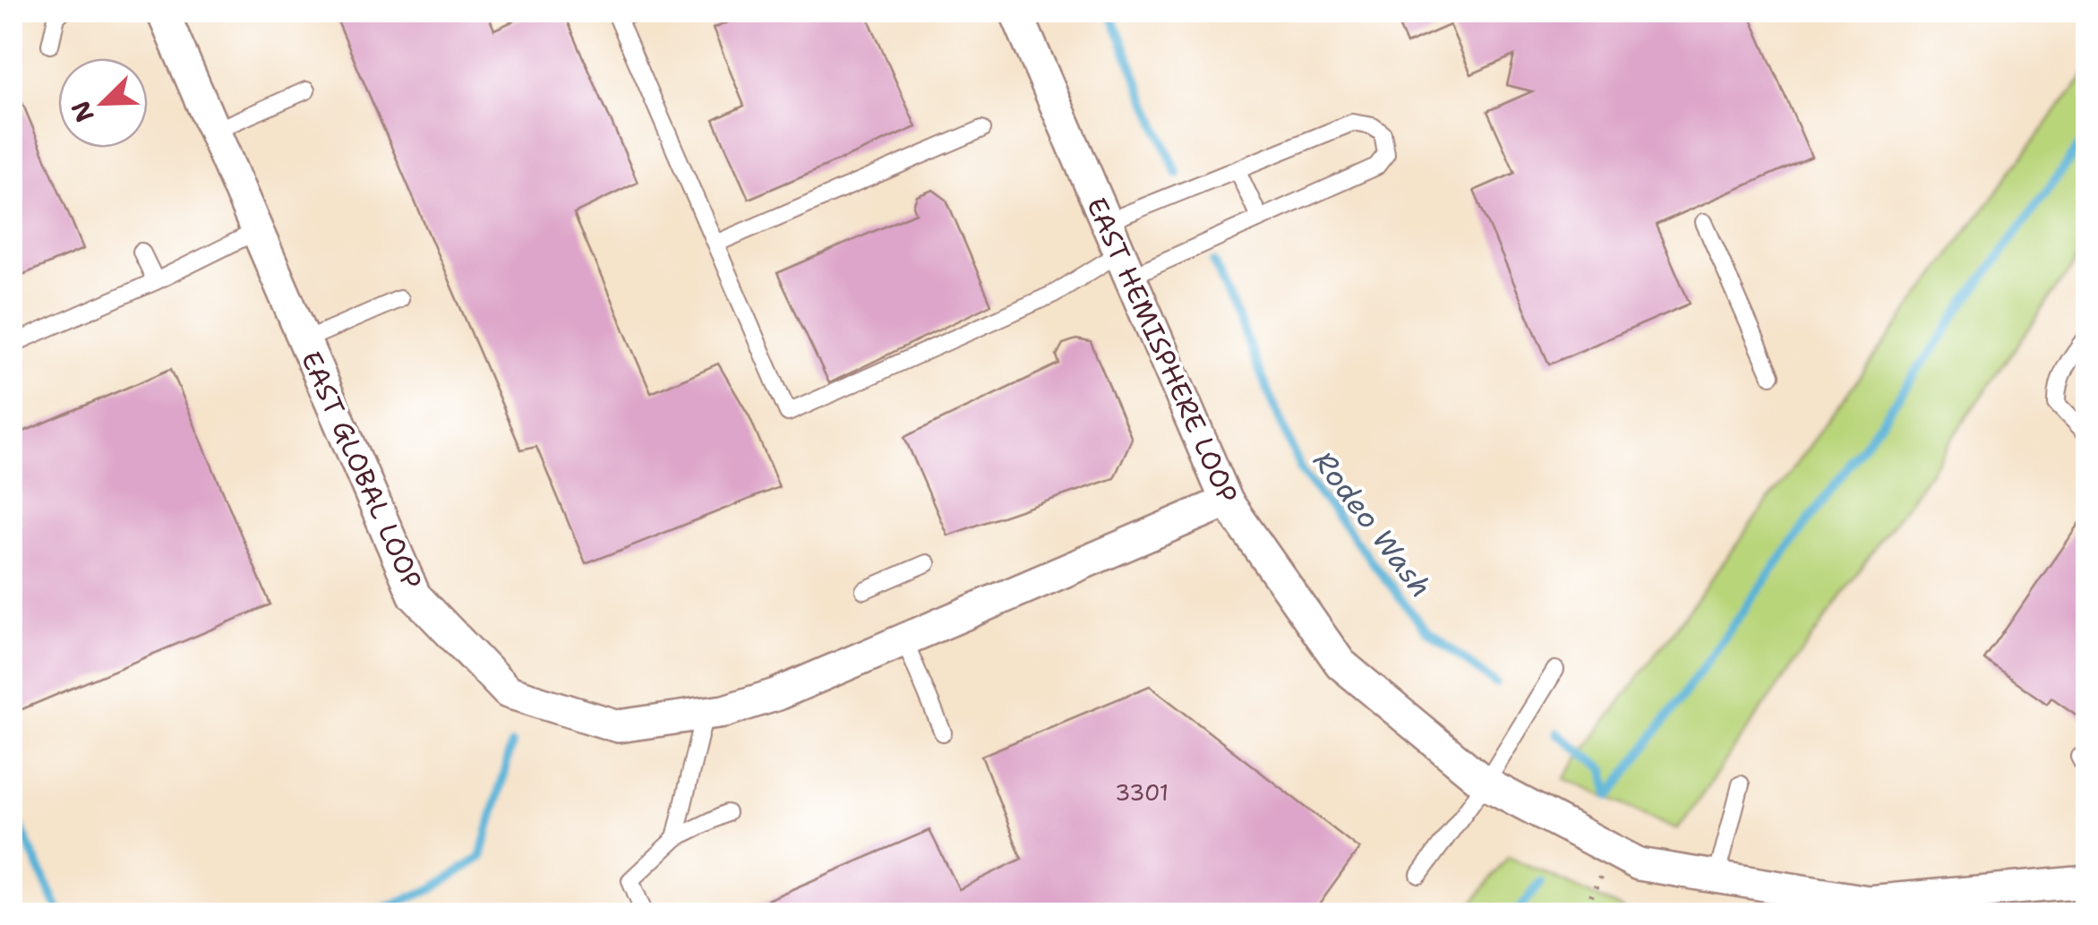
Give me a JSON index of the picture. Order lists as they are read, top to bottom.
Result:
{
  "streets": {
    "street": ["EAST HEMISPHERE LOOP", "EAST GLOBAL LOOP"]
  },
  "crossings": [
    ["EAST HEMISPHERE LOOP", "EAST GLOBAL LOOP"]
  ],
  "water": ["Rodeo Wash"],
  "house_numbers": ["3301"],
  "north": "bottom left"
}
